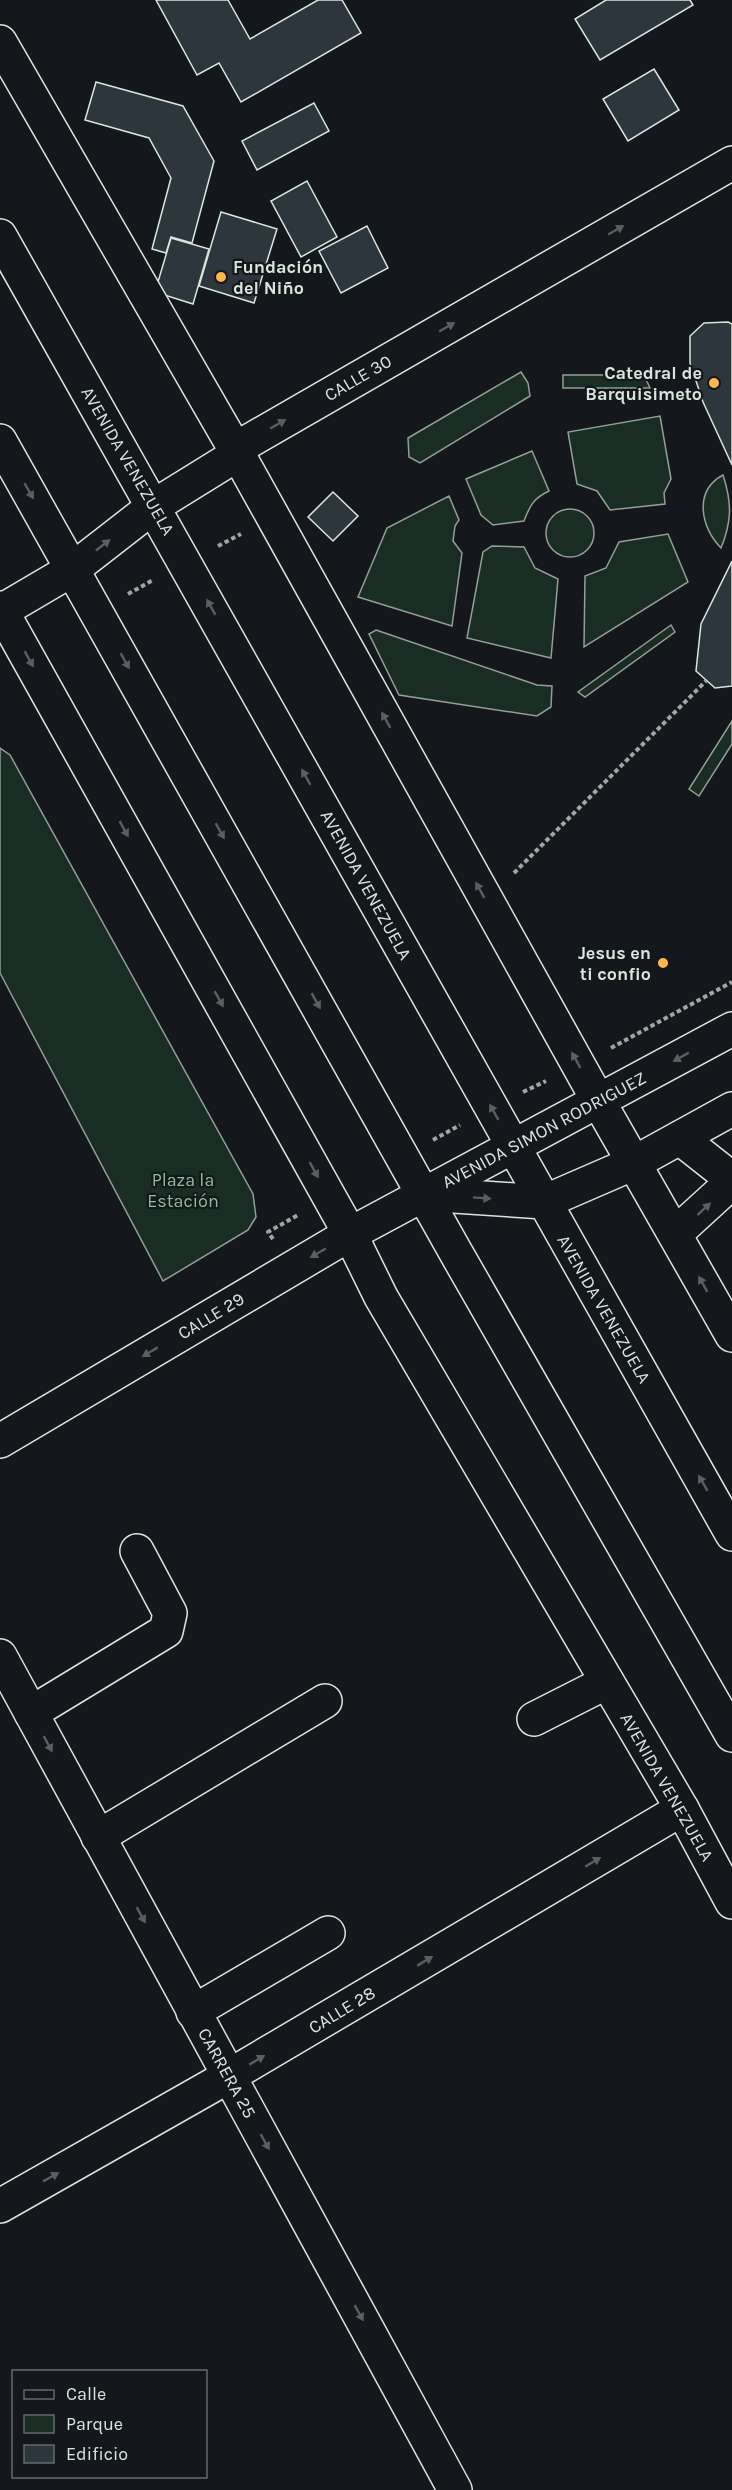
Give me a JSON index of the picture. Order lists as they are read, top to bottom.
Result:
{
  "streets": {
    "street": [
      "CALLE 30",
      "AVENIDA VENEZUELA",
      "AVENIDA SIMON RODRIGUEZ",
      "CALLE 29",
      "CALLE 28",
      "CARRERA 25"
    ]
  },
  "crossings": [
    ["CALLE 30", "AVENIDA VENEZUELA"],
    ["AVENIDA VENEZUELA", "AVENIDA SIMON RODRIGUEZ"],
    ["AVENIDA VENEZUELA", "CALLE 29"],
    ["AVENIDA VENEZUELA", "CALLE 28"],
    ["AVENIDA SIMON RODRIGUEZ", "CALLE 29"],
    ["CALLE 28", "CARRERA 25"]
  ],
  "one_way": ["CALLE 30", "CALLE 29", "CARRERA 25"],
  "parks": ["Plaza la Estación"],
  "places": ["Fundación del Niño", "Catedral de Barquisimeto", "Jesus en ti confio"],
  "legend": ["Calle", "Parque", "Edificio"]
}
